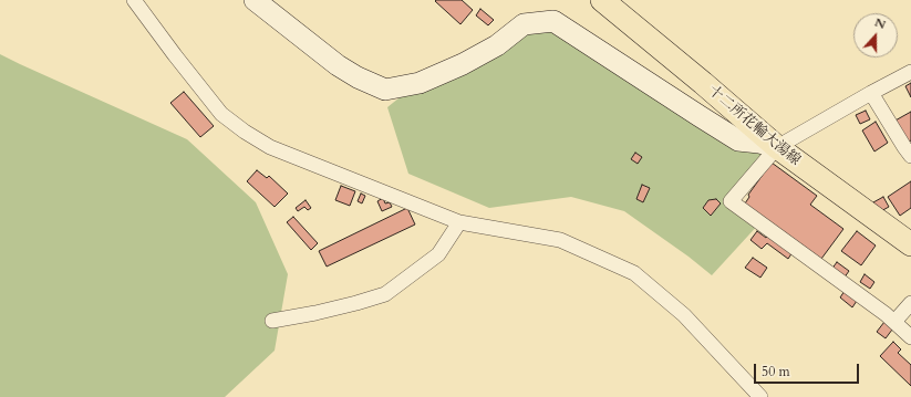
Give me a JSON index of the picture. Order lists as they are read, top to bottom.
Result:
{
  "streets": {
    "main road": ["十二所花輪大湯線"]
  },
  "scale_bar": "50 m",
  "north": "top"
}
